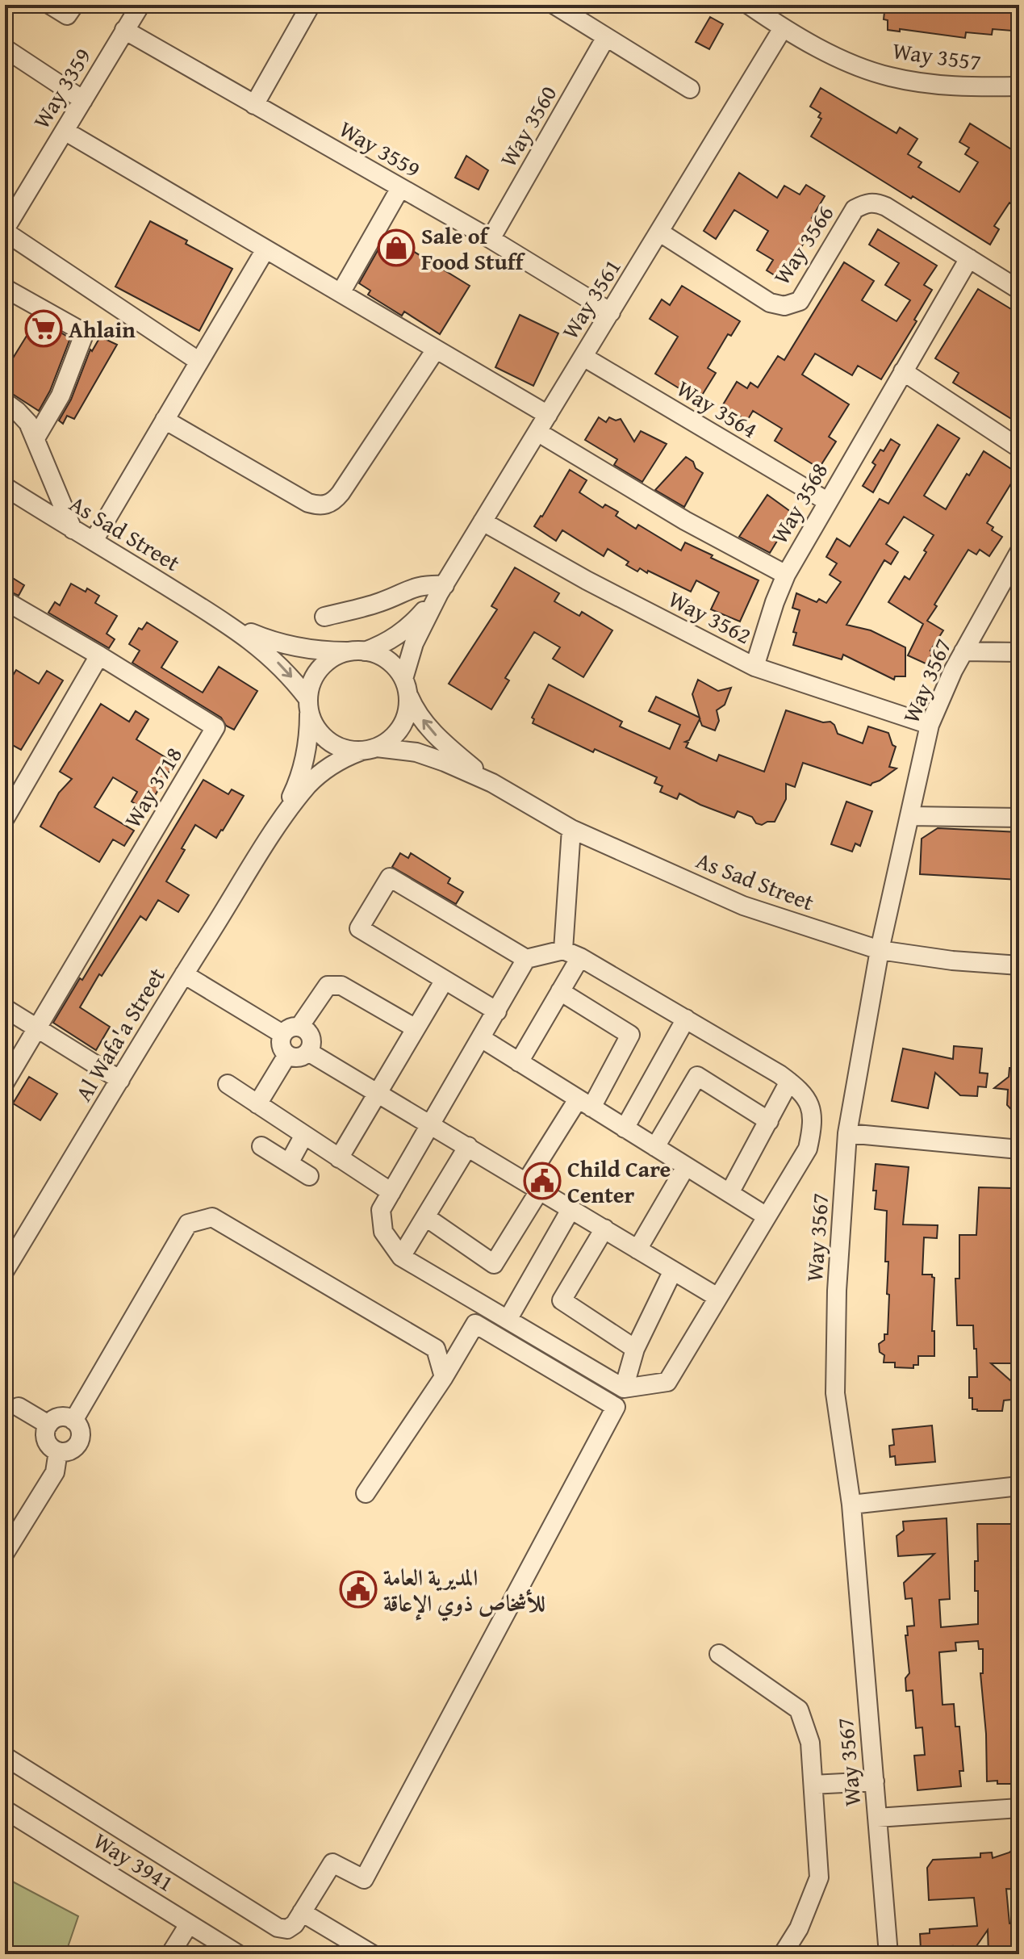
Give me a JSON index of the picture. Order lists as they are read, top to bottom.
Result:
{
  "streets": {
    "street": [
      "Way 3557",
      "Way 3359",
      "Way 3560",
      "Way 3559",
      "Way 3566",
      "Way 3561",
      "Way 3564",
      "Way 3568",
      "As Sad Street",
      "Way 3562",
      "Way 3567",
      "Way 3718",
      "Al Wafa'a Street",
      "Way 3941"
    ]
  },
  "crossings": [
    ["Way 3557", "Way 3561"],
    ["Way 3359", "Way 3559"],
    ["Way 3560", "Way 3559"],
    ["Way 3559", "Way 3561"],
    ["Way 3566", "Way 3561"],
    ["Way 3566", "Way 3568"],
    ["Way 3561", "Way 3564"],
    ["Way 3561", "As Sad Street"],
    ["Way 3561", "Way 3562"],
    ["Way 3561", "Al Wafa'a Street"],
    ["Way 3564", "Way 3568"],
    ["Way 3568", "Way 3562"],
    ["As Sad Street", "Way 3567"],
    ["As Sad Street", "Al Wafa'a Street"],
    ["Way 3562", "Way 3567"]
  ],
  "places": {
    "shop": ["Sale of Food Stuff"],
    "supermarket": ["Ahlain"],
    "public building": ["Child Care Center", "المديرية العامة للأشخاص ذوي الإعاقة"]
  }
}
